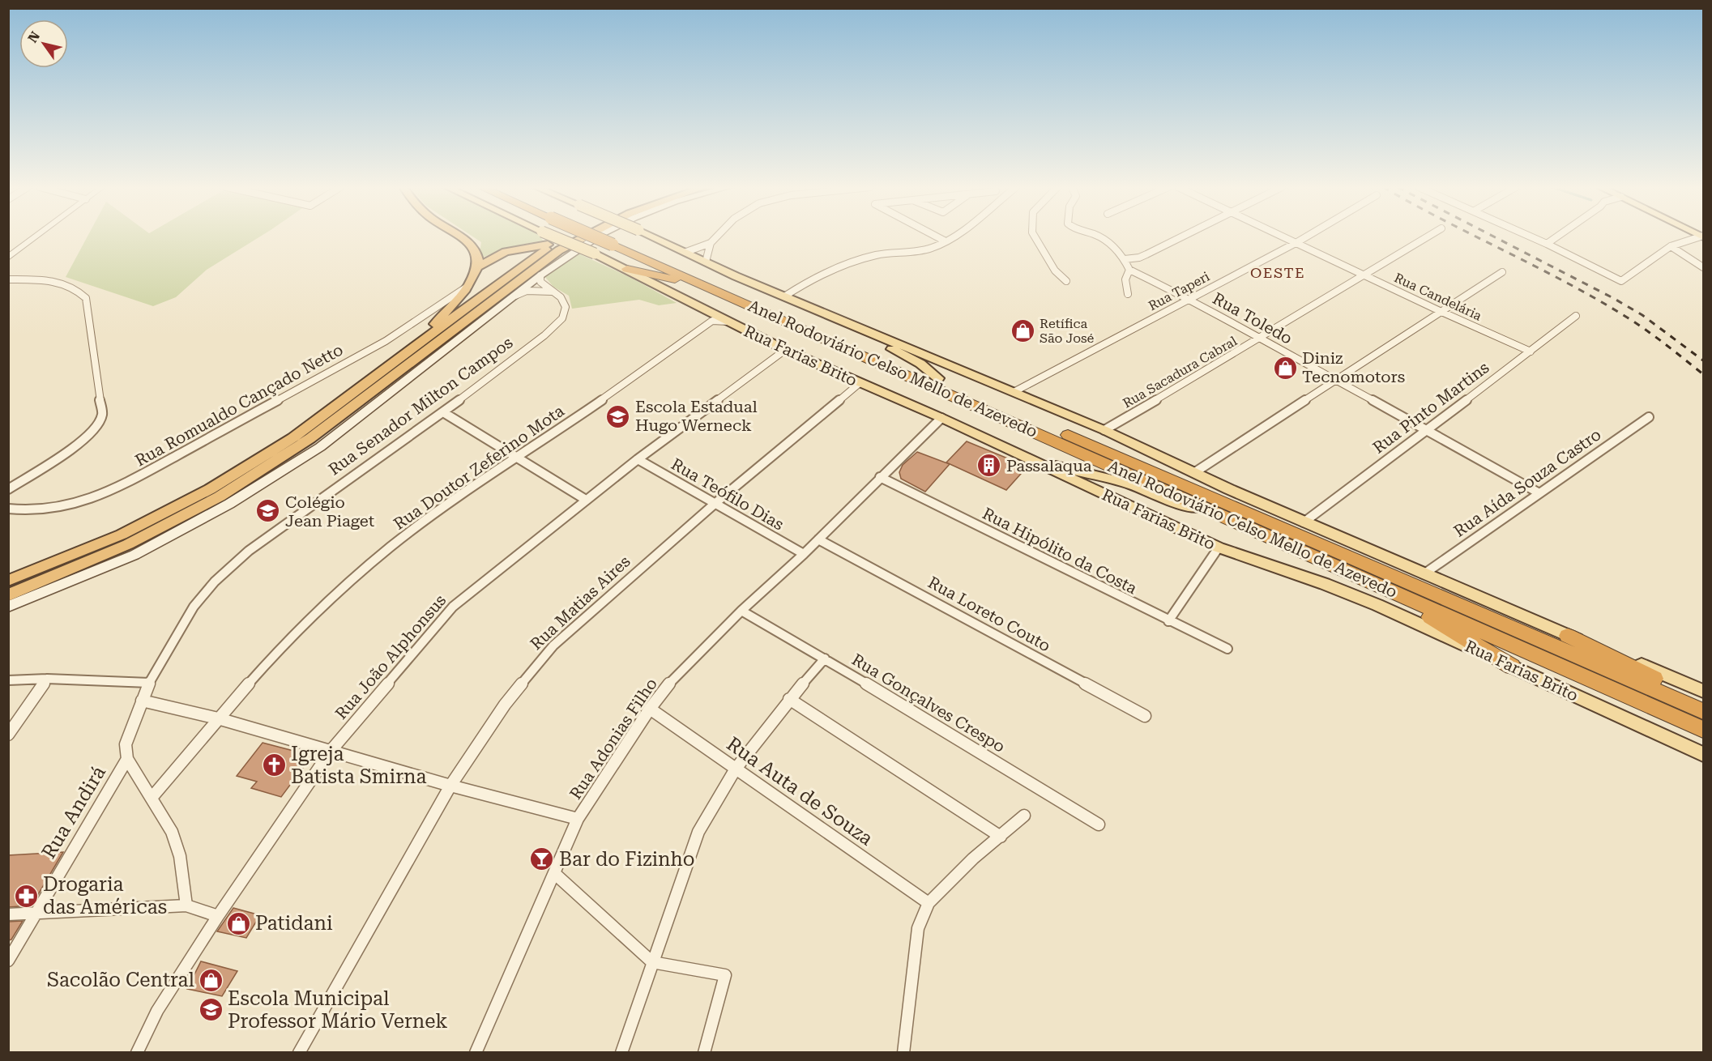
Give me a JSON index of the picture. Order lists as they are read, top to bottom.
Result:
{
  "streets": {
    "highway": ["Anel Rodoviário Celso Mello de Azevedo"],
    "main road": ["Rua Farias Brito"],
    "street": [
      "Rua Taperi",
      "Rua Candelária",
      "Rua Toledo",
      "Rua Sacadura Cabral",
      "Rua Romualdo Cançado Netto",
      "Rua Senador Milton Campos",
      "Rua Pinto Martins",
      "Rua Doutor Zeferino Mota",
      "Rua Aída Souza Castro",
      "Rua Teófilo Dias",
      "Rua Hipólito da Costa",
      "Rua Matias Aires",
      "Rua Loreto Couto",
      "Rua João Alphonsus",
      "Rua Gonçalves Crespo",
      "Rua Adonias Filho",
      "Rua Auta de Souza",
      "Rua Andirá"
    ]
  },
  "crossings": [
    ["Rua Taperi", "Rua Candelária"],
    ["Rua Taperi", "Rua Toledo"],
    ["Rua Taperi", "Anel Rodoviário Celso Mello de Azevedo"],
    ["Rua Candelária", "Rua Sacadura Cabral"],
    ["Rua Candelária", "Rua Pinto Martins"],
    ["Rua Toledo", "Rua Sacadura Cabral"],
    ["Rua Toledo", "Rua Pinto Martins"],
    ["Rua Toledo", "Rua Aída Souza Castro"],
    ["Rua Farias Brito", "Rua Doutor Zeferino Mota"],
    ["Rua Farias Brito", "Rua Matias Aires"],
    ["Rua Farias Brito", "Rua João Alphonsus"],
    ["Rua Farias Brito", "Rua Adonias Filho"],
    ["Anel Rodoviário Celso Mello de Azevedo", "Rua Sacadura Cabral"],
    ["Anel Rodoviário Celso Mello de Azevedo", "Rua Pinto Martins"],
    ["Anel Rodoviário Celso Mello de Azevedo", "Rua Aída Souza Castro"],
    ["Rua Senador Milton Campos", "Rua Andirá"],
    ["Rua Teófilo Dias", "Rua Matias Aires"],
    ["Rua Teófilo Dias", "Rua João Alphonsus"],
    ["Rua Teófilo Dias", "Rua Adonias Filho"],
    ["Rua Hipólito da Costa", "Rua Adonias Filho"],
    ["Rua Loreto Couto", "Rua Adonias Filho"],
    ["Rua Gonçalves Crespo", "Rua Adonias Filho"],
    ["Rua Adonias Filho", "Rua Auta de Souza"]
  ],
  "districts": ["OESTE"],
  "places": {
    "shop": [
      "Retífica São José",
      "Diniz Tecnomotors",
      "Patidani",
      "Sacolão Central"
    ],
    "school or university": ["Escola Estadual Hugo Werneck", "Colégio Jean Piaget", "Escola Municipal Professor Mário Vernek"],
    "building": ["Passalaqua"],
    "church": ["Igreja Batista Smirna"],
    "bar": ["Bar do Fizinho"],
    "pharmacy": ["Drogaria das Américas"]
  },
  "north": "top left"
}
